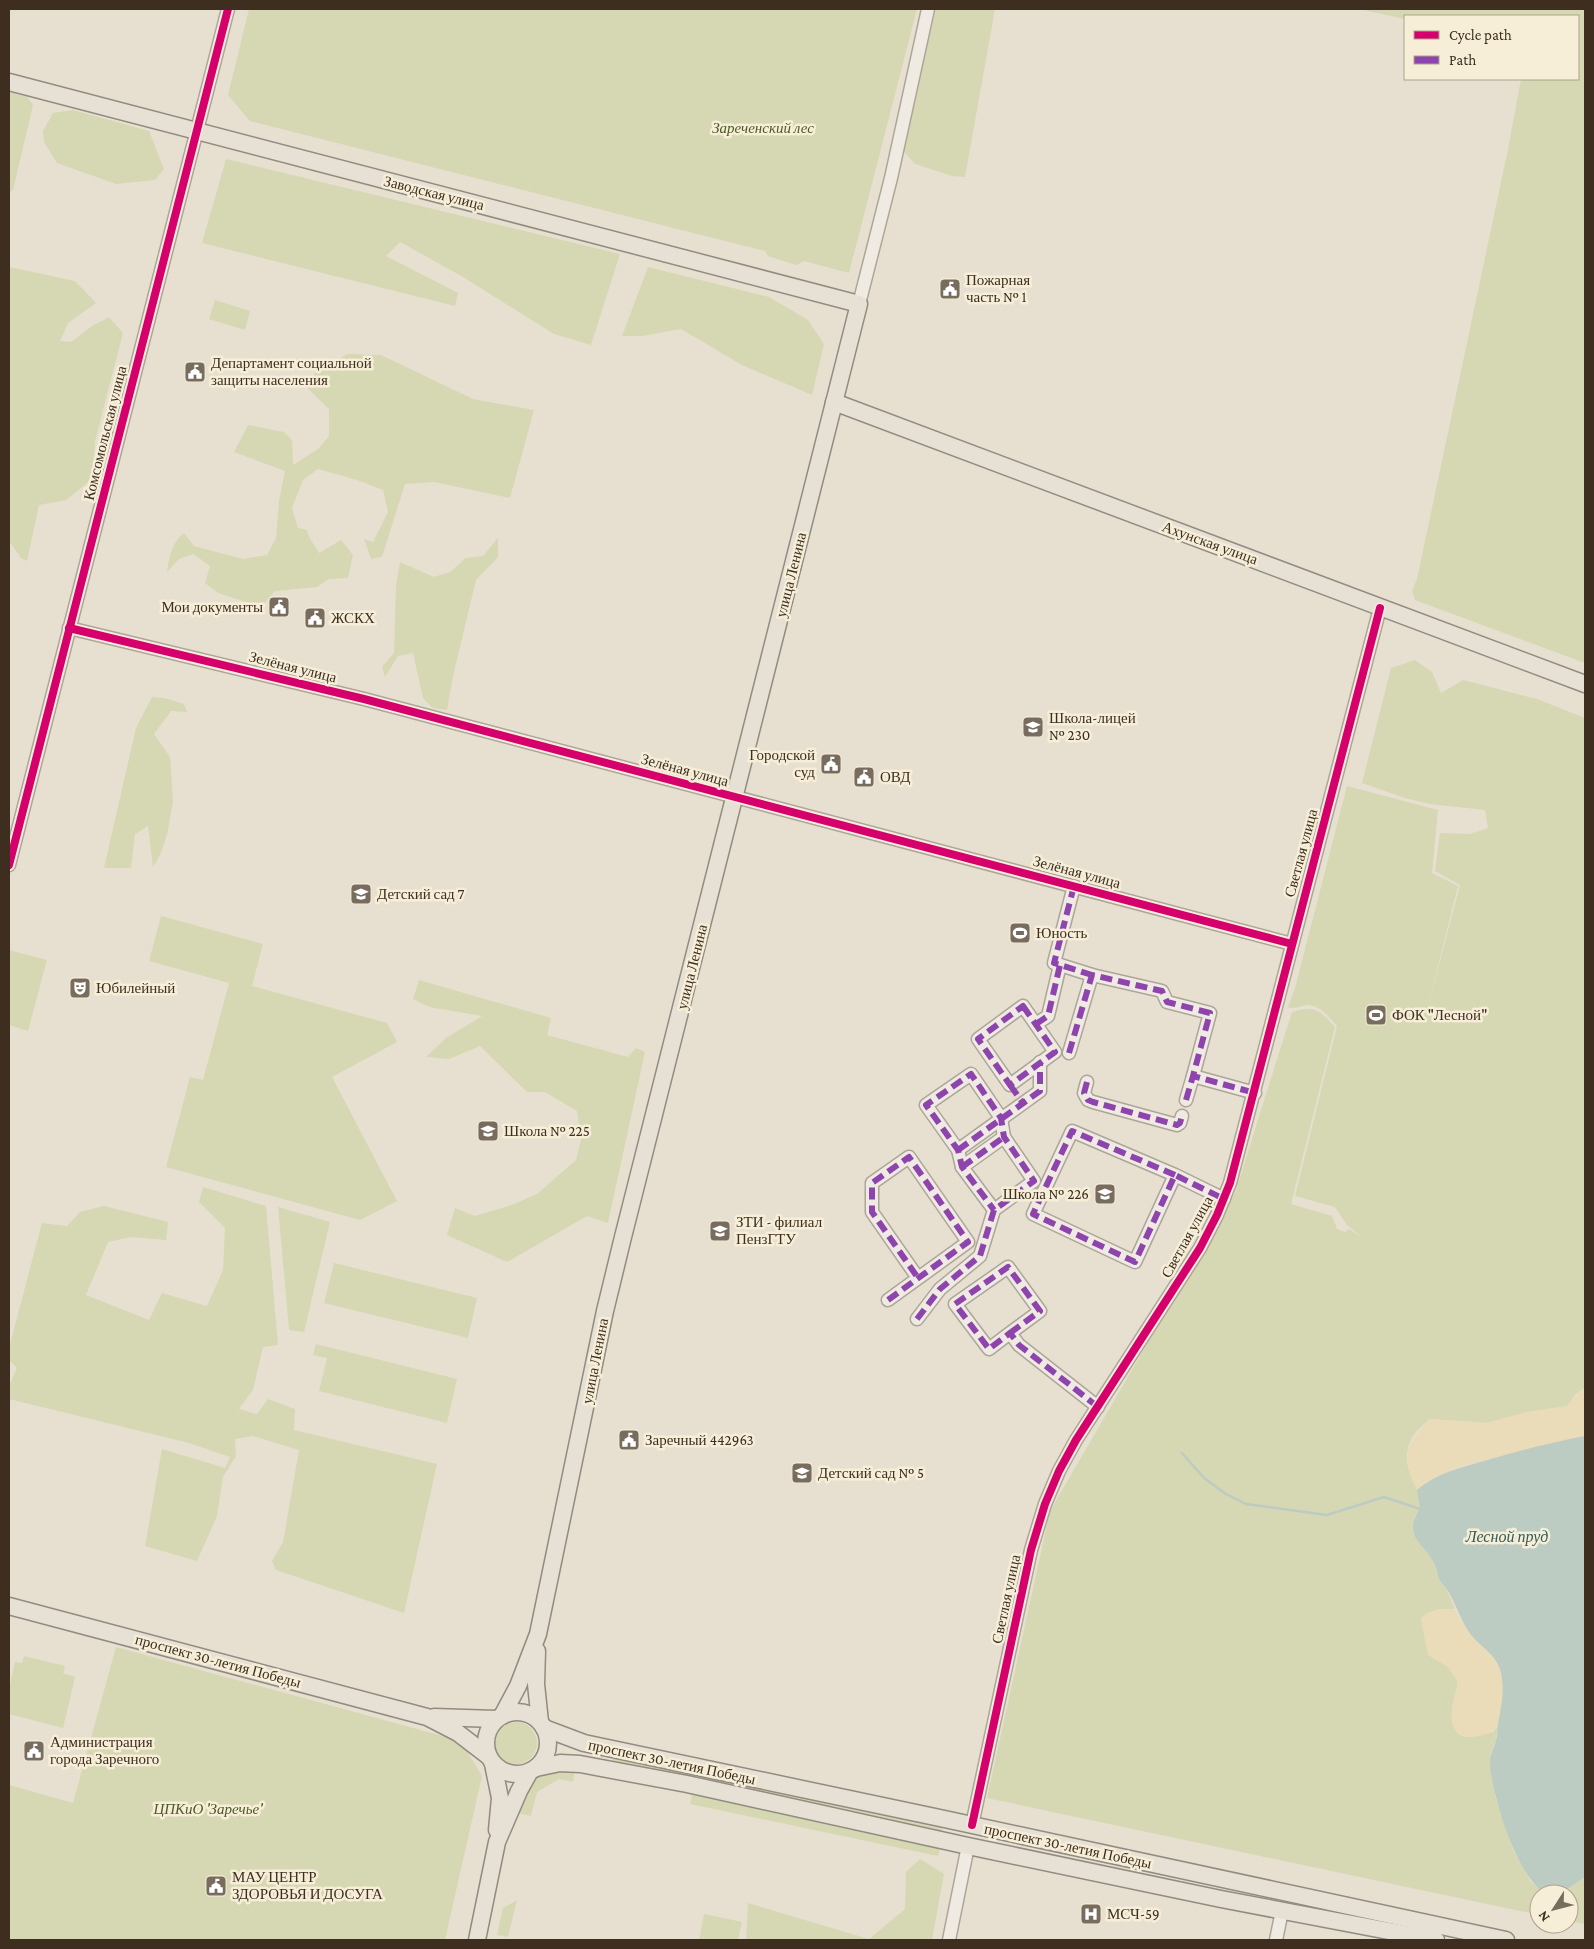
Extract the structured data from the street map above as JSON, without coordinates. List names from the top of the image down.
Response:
{
  "streets": {
    "main road": [
      "Заводская улица",
      "Ахунская улица",
      "улица Ленина",
      "Светлая улица",
      "проспект 30-летия Победы"
    ],
    "street": ["Комсомольская улица", "Зелёная улица"]
  },
  "crossings": [
    ["Заводская улица", "Комсомольская улица"],
    ["Заводская улица", "улица Ленина"],
    ["Комсомольская улица", "Зелёная улица"],
    ["Ахунская улица", "улица Ленина"],
    ["Ахунская улица", "Светлая улица"],
    ["улица Ленина", "Зелёная улица"],
    ["улица Ленина", "проспект 30-летия Победы"],
    ["Зелёная улица", "Светлая улица"],
    ["Светлая улица", "проспект 30-летия Победы"]
  ],
  "water": ["Лесной пруд"],
  "parks": ["Зареченский лес", "ЦПКиО 'Заречье'"],
  "places": {
    "public building": [
      "Пожарная часть № 1",
      "Департамент социальной защиты населения",
      "Мои документы",
      "ЖСКХ",
      "Городской суд",
      "ОВД",
      "Заречный 442963",
      "Администрация города Заречного",
      "МАУ ЦЕНТР ЗДОРОВЬЯ И ДОСУГА"
    ],
    "school or university": [
      "Школа-лицей № 230",
      "Детский сад 7",
      "Школа № 225",
      "Школа № 226",
      "ЗТИ - филиал ПензГТУ",
      "Детский сад № 5"
    ],
    "sports": ["Юность", "ФОК \"Лесной\""],
    "theatre": ["Юбилейный"],
    "hospital": ["МСЧ-59"]
  },
  "legend": ["Cycle path", "Path"],
  "north": "bottom left"
}
